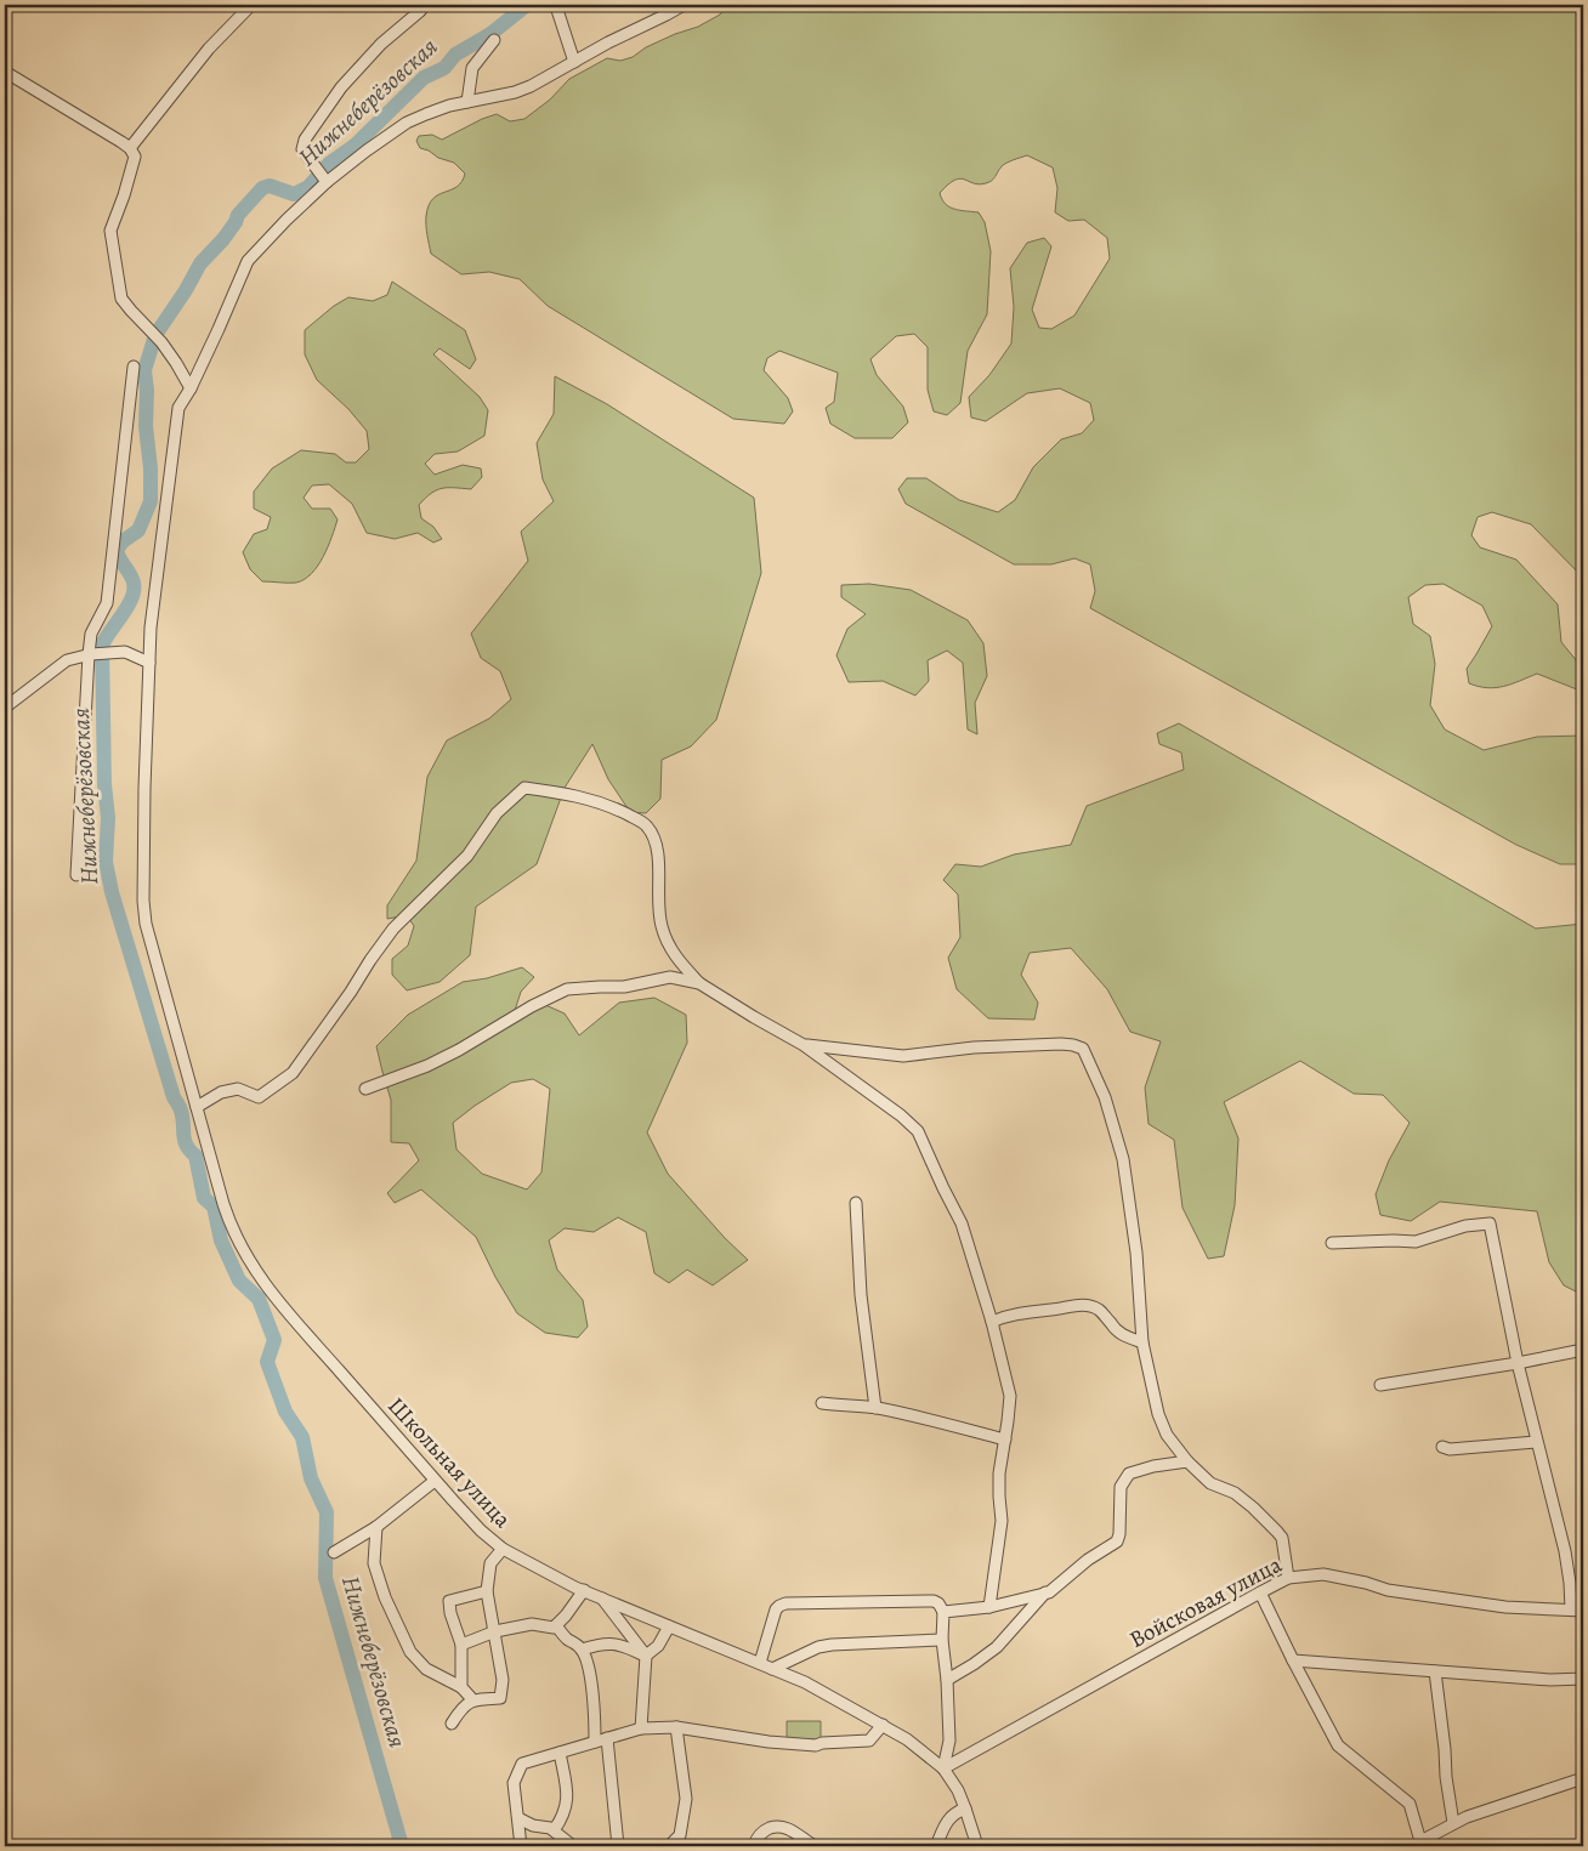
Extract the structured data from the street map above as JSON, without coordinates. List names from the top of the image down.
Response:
{
  "streets": {
    "street": ["Школьная улица", "Войсковая улица"]
  },
  "crossings": [
    ["Школьная улица", "Войсковая улица"]
  ],
  "water": ["Нижнеберёзовская"]
}
